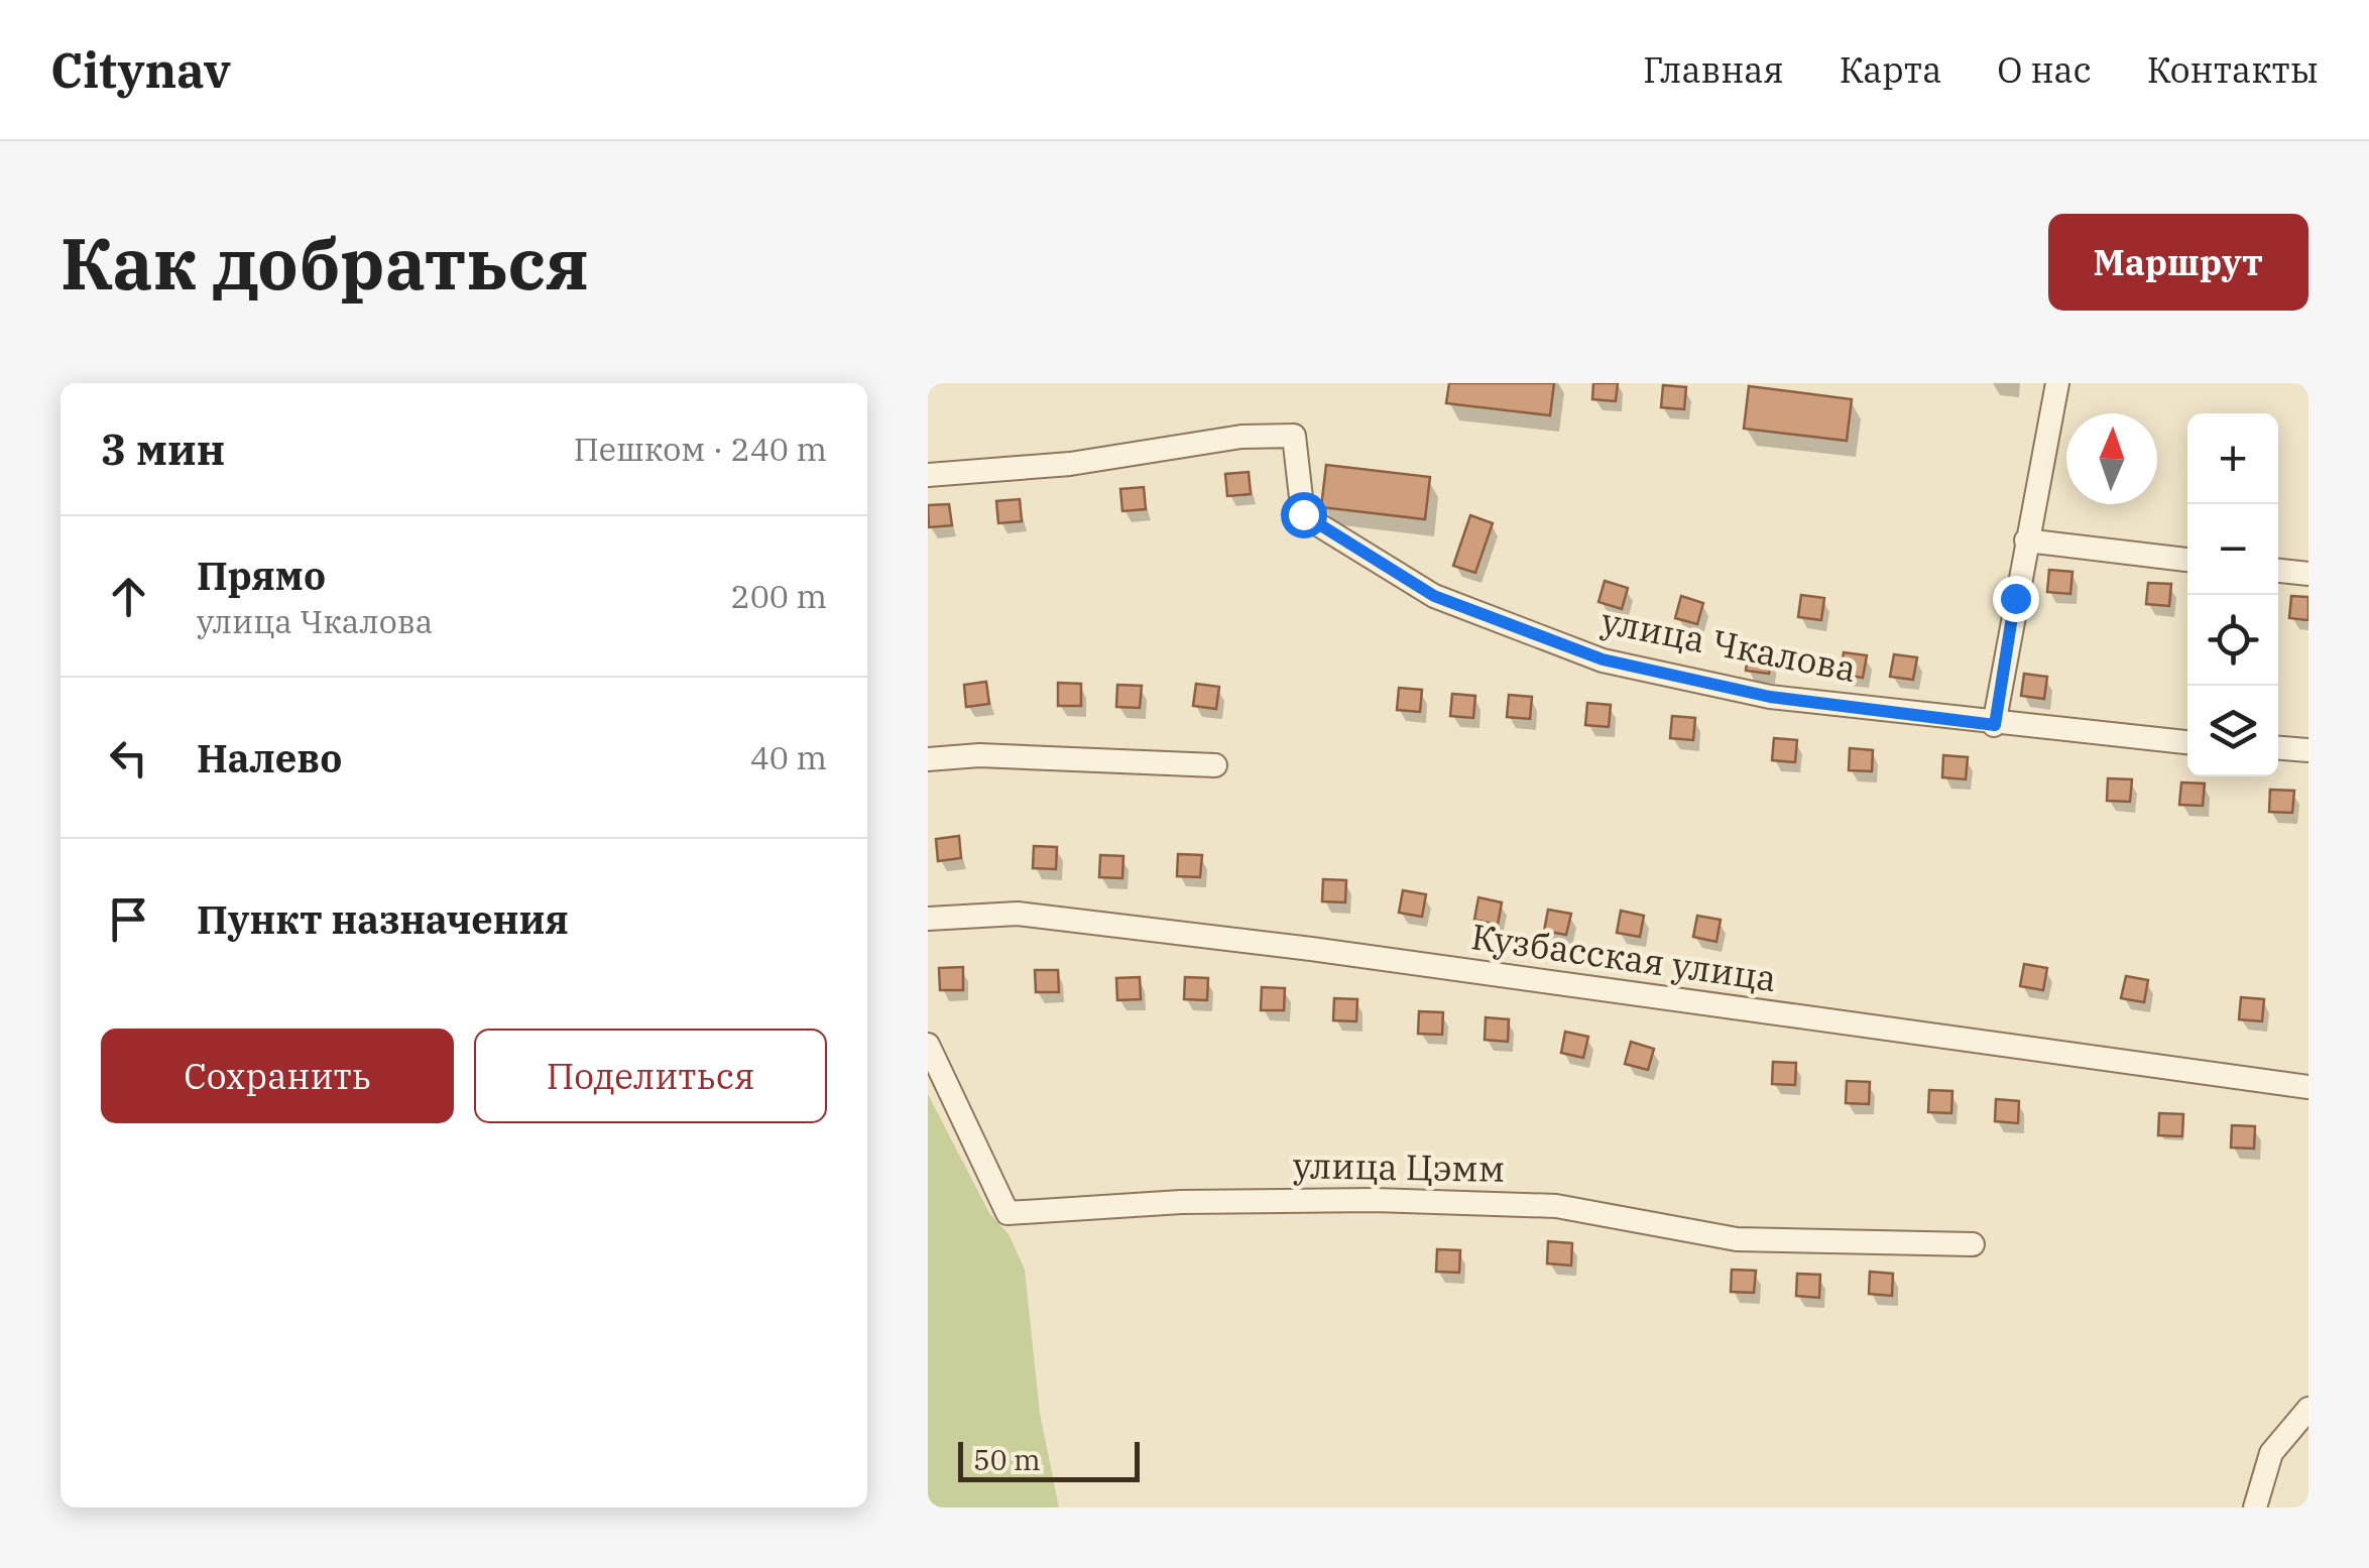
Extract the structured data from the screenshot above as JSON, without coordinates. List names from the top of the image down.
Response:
{
  "streets": {
    "street": ["улица Чкалова", "Кузбасская улица", "улица Цэмм"]
  },
  "scale_bar": "50 m",
  "north": "top",
  "page": {
    "header": "Citynav",
    "nav": [
      "Главная",
      "Карта",
      "О нас",
      "Контакты"
    ],
    "buttons": [
      "Маршрут",
      ["Сохранить", "Поделиться"]
    ],
    "title": "Как добраться",
    "heading": ["3 мин", "Пешком · 240 m"],
    "map_buttons": ["+", "−"],
    "list": [
      ["Прямо", "улица Чкалова", "200 m"],
      ["Налево", "40 m"],
      "Пункт назначения"
    ],
    "scale": "50 m"
  }
}
